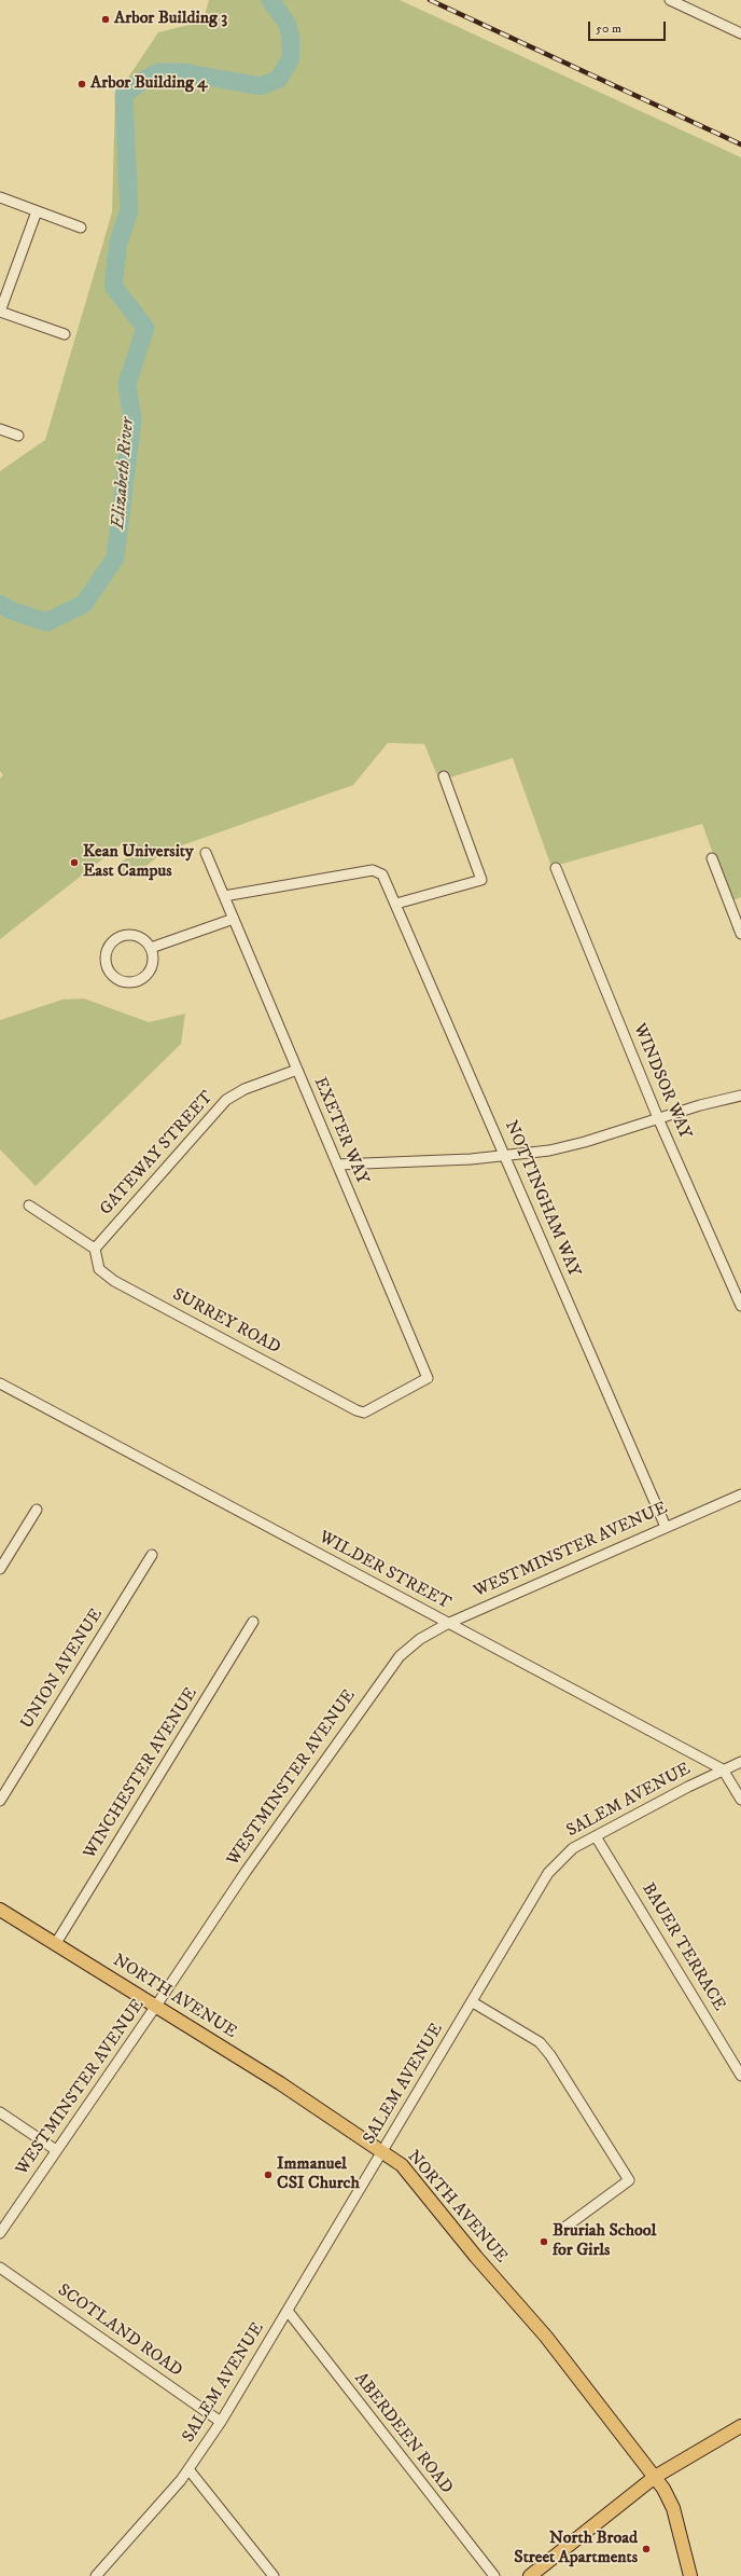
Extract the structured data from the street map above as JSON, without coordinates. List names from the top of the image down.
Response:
{
  "streets": {
    "main road": ["NORTH AVENUE"],
    "street": [
      "WINDSOR WAY",
      "EXETER WAY",
      "GATEWAY STREET",
      "NOTTINGHAM WAY",
      "SURREY ROAD",
      "WESTMINSTER AVENUE",
      "WILDER STREET",
      "UNION AVENUE",
      "WINCHESTER AVENUE",
      "SALEM AVENUE",
      "BAUER TERRACE",
      "SCOTLAND ROAD",
      "ABERDEEN ROAD"
    ]
  },
  "crossings": [
    ["EXETER WAY", "GATEWAY STREET"],
    ["EXETER WAY", "NOTTINGHAM WAY"],
    ["EXETER WAY", "SURREY ROAD"],
    ["GATEWAY STREET", "SURREY ROAD"],
    ["NOTTINGHAM WAY", "WESTMINSTER AVENUE"],
    ["WESTMINSTER AVENUE", "WILDER STREET"],
    ["WESTMINSTER AVENUE", "NORTH AVENUE"],
    ["WILDER STREET", "SALEM AVENUE"],
    ["WINCHESTER AVENUE", "NORTH AVENUE"],
    ["SALEM AVENUE", "BAUER TERRACE"],
    ["SALEM AVENUE", "NORTH AVENUE"],
    ["SALEM AVENUE", "SCOTLAND ROAD"],
    ["SALEM AVENUE", "ABERDEEN ROAD"]
  ],
  "water": ["Elizabeth River"],
  "places": [
    "Arbor Building 3",
    "Arbor Building 4",
    "Kean University East Campus",
    "Immanuel CSI Church",
    "Bruriah School for Girls",
    "North Broad Street Apartments"
  ],
  "scale_bar": "50 m"
}
